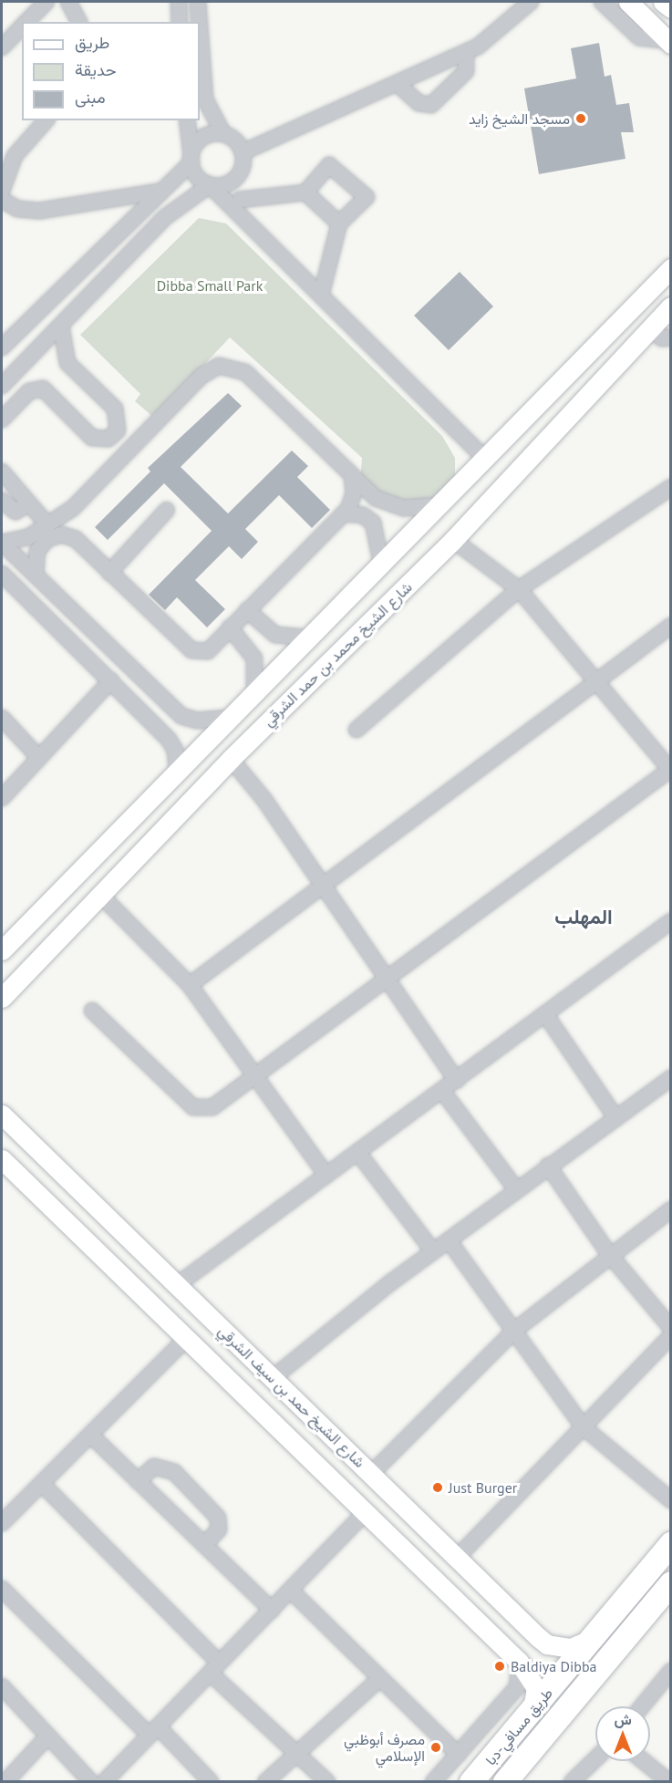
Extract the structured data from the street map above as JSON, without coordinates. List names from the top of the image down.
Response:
{
  "streets": {
    "highway": ["طريق مسافي-دبا"],
    "main road": ["شارع الشيخ محمد بن حمد الشرقي", "شارع الشيخ حمد بن سيف الشرقي"]
  },
  "crossings": [
    ["شارع الشيخ حمد بن سيف الشرقي", "طريق مسافي-دبا"]
  ],
  "districts": ["المهلب"],
  "parks": ["Dibba Small Park"],
  "places": [
    "مسجد الشيخ زايد",
    "Just Burger",
    "Baldiya Dibba",
    "مصرف أبوظبي الإسلامي"
  ],
  "legend": ["طريق", "حديقة", "مبنى"],
  "north": "top"
}
